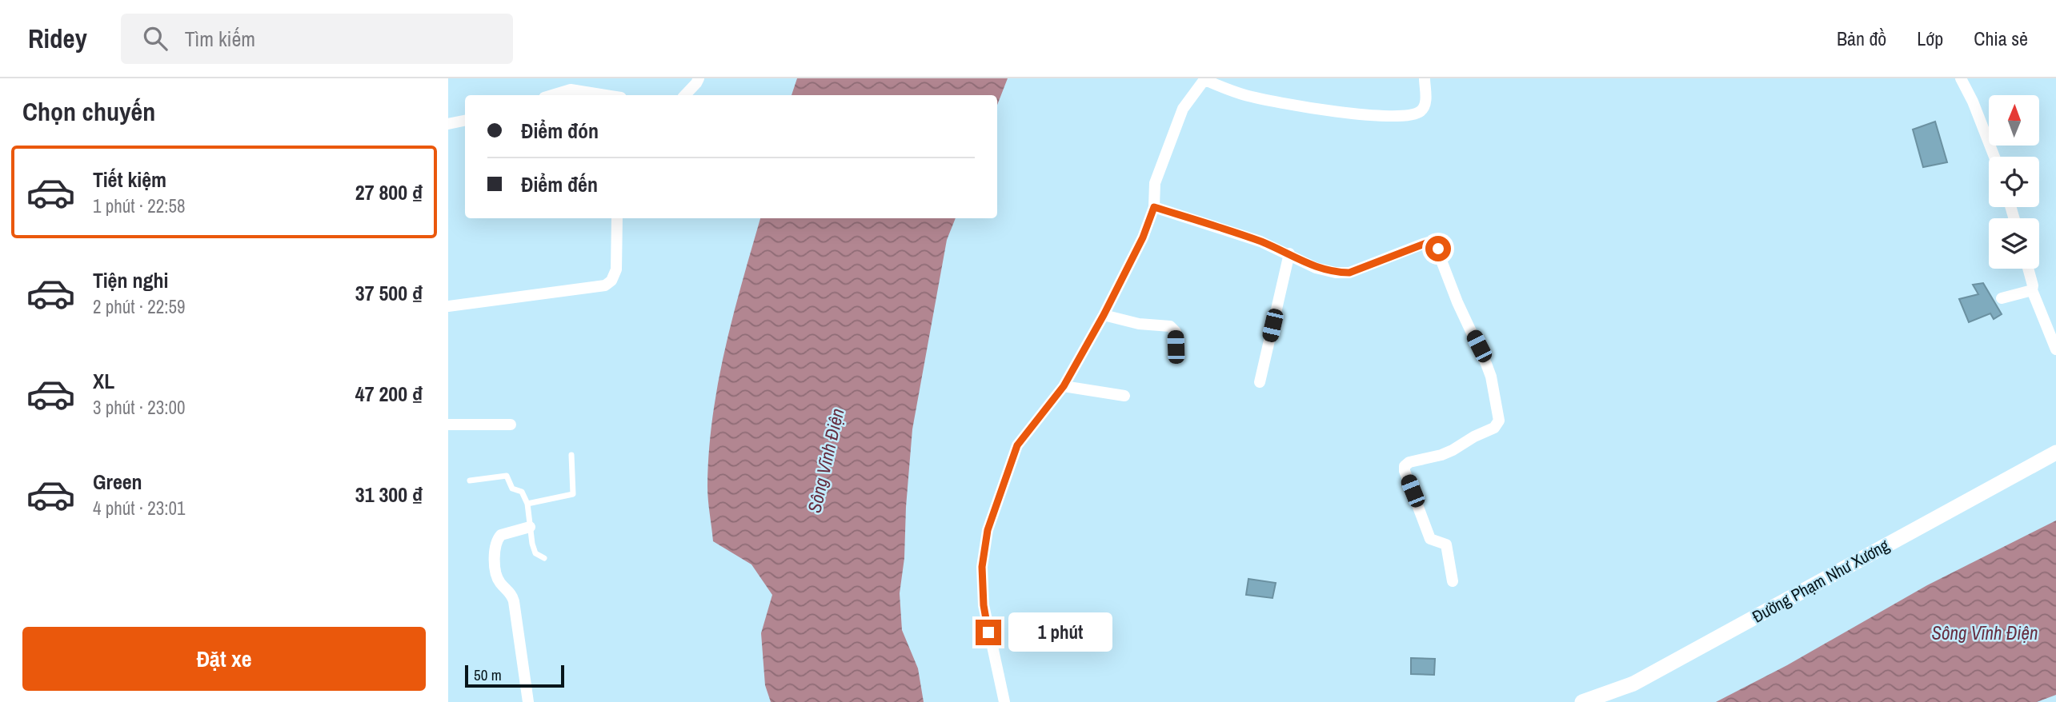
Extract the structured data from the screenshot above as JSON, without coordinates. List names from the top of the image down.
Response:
{
  "streets": {
    "main road": ["Đường Phạm Như Xương"]
  },
  "water": ["Sông Vĩnh Điện"],
  "scale_bar": "50 m",
  "north": "top",
  "page": {
    "header": "Ridey",
    "search": "Tìm kiếm",
    "nav": ["Bản đồ", "Lớp", "Chia sẻ"],
    "heading": "Chọn chuyến",
    "banner": ["Điểm đón", "Điểm đến"],
    "list": [
      {
        "name": "Tiết kiệm",
        "note": "1 phút · 22:58",
        "value": "27 800 ₫"
      },
      {
        "name": "Tiện nghi",
        "note": "2 phút · 22:59",
        "value": "37 500 ₫"
      },
      {
        "name": "XL",
        "note": "3 phút · 23:00",
        "value": "47 200 ₫"
      },
      {
        "name": "Green",
        "note": "4 phút · 23:01",
        "value": "31 300 ₫"
      }
    ],
    "bubble": "1 phút",
    "buttons": "Đặt xe",
    "scale": "50 m"
  }
}
